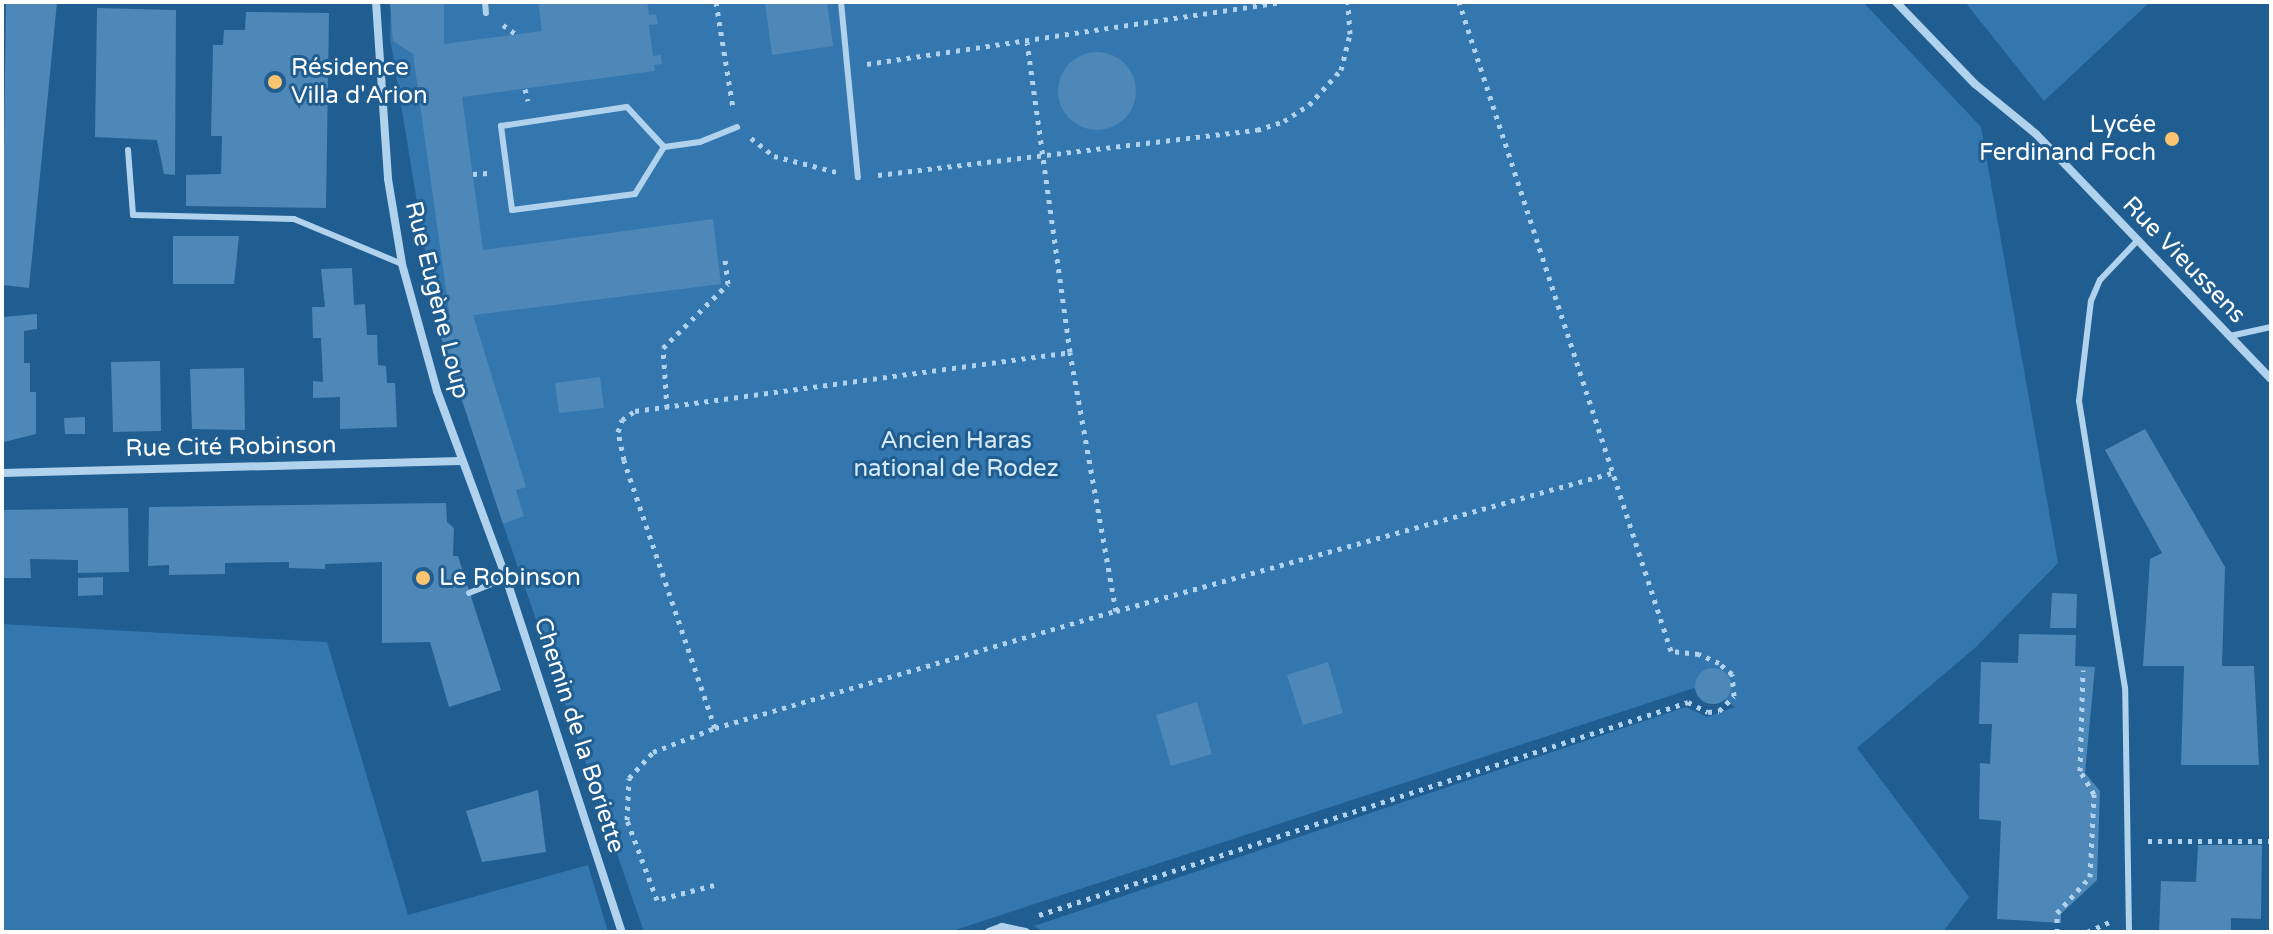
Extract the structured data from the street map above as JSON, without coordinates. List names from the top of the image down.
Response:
{
  "streets": {
    "street": [
      "Rue Vieussens",
      "Rue Eugène Loup",
      "Rue Cité Robinson",
      "Chemin de la Boriette"
    ]
  },
  "crossings": [
    ["Rue Eugène Loup", "Rue Cité Robinson"],
    ["Rue Eugène Loup", "Chemin de la Boriette"],
    ["Rue Cité Robinson", "Chemin de la Boriette"]
  ],
  "parks": ["Ancien Haras national de Rodez"],
  "places": ["Résidence Villa d'Arion", "Lycée Ferdinand Foch", "Le Robinson"]
}
